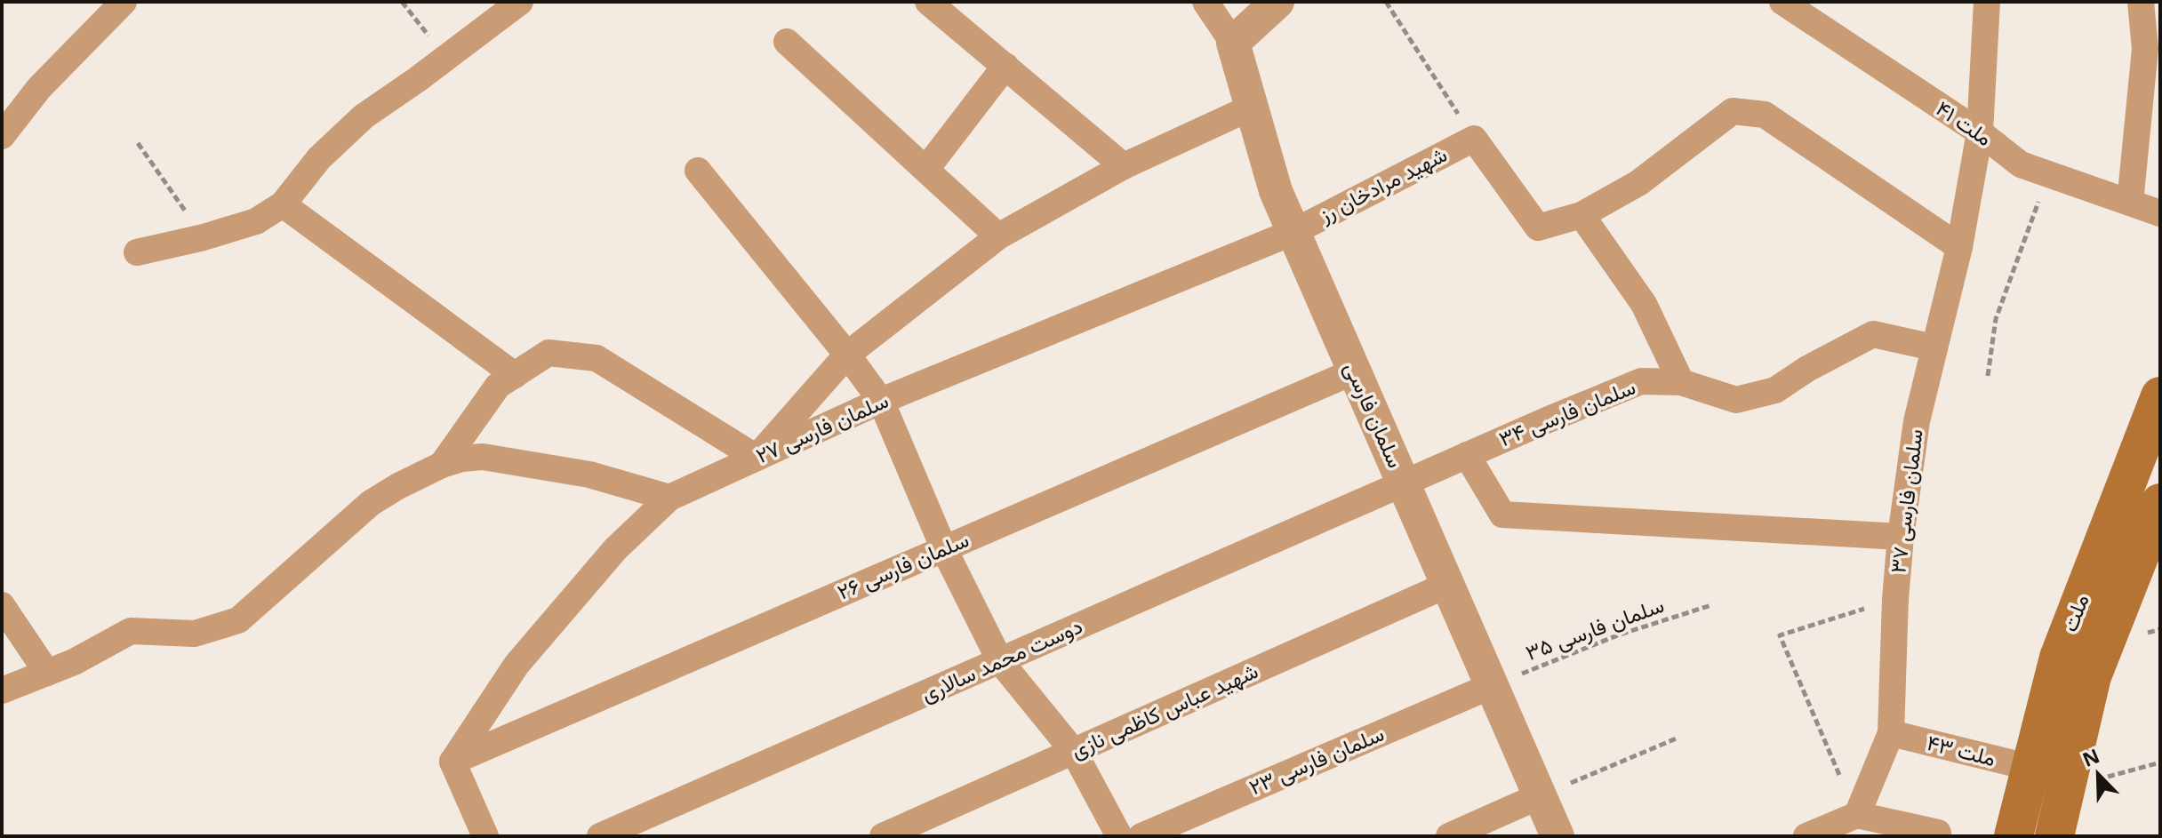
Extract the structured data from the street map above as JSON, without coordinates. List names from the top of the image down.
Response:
{
  "streets": {
    "main road": ["ملت"],
    "street": [
      "ملت ۴۱",
      "شهید مرادخان رز",
      "سلمان فارسی ۳۴",
      "سلمان فارسی",
      "سلمان فارسی ۲۷",
      "سلمان فارسی ۳۷",
      "سلمان فارسی ۲۶",
      "دوست محمد سالاری",
      "شهید عباس کاظمی نازی",
      "ملت ۴۳",
      "سلمان فارسی ۲۳"
    ],
    "path": ["سلمان فارسی ۳۵"]
  },
  "crossings": [
    ["ملت ۴۱", "سلمان فارسی ۳۷"],
    ["شهید مرادخان رز", "سلمان فارسی"],
    ["شهید مرادخان رز", "سلمان فارسی ۲۷"],
    ["سلمان فارسی ۳۴", "سلمان فارسی"],
    ["سلمان فارسی ۳۴", "سلمان فارسی ۳۷"],
    ["سلمان فارسی ۳۴", "دوست محمد سالاری"],
    ["سلمان فارسی", "سلمان فارسی ۲۷"],
    ["سلمان فارسی", "سلمان فارسی ۲۶"],
    ["سلمان فارسی", "سلمان فارسی ۳۵"],
    ["سلمان فارسی", "دوست محمد سالاری"],
    ["سلمان فارسی", "شهید عباس کاظمی نازی"],
    ["سلمان فارسی", "سلمان فارسی ۲۳"],
    ["سلمان فارسی ۲۷", "سلمان فارسی ۲۶"],
    ["سلمان فارسی ۳۷", "ملت ۴۳"],
    ["ملت", "ملت ۴۳"],
    ["سلمان فارسی ۳۵", "سلمان فارسی ۲۳"]
  ],
  "north": "top left"
}
